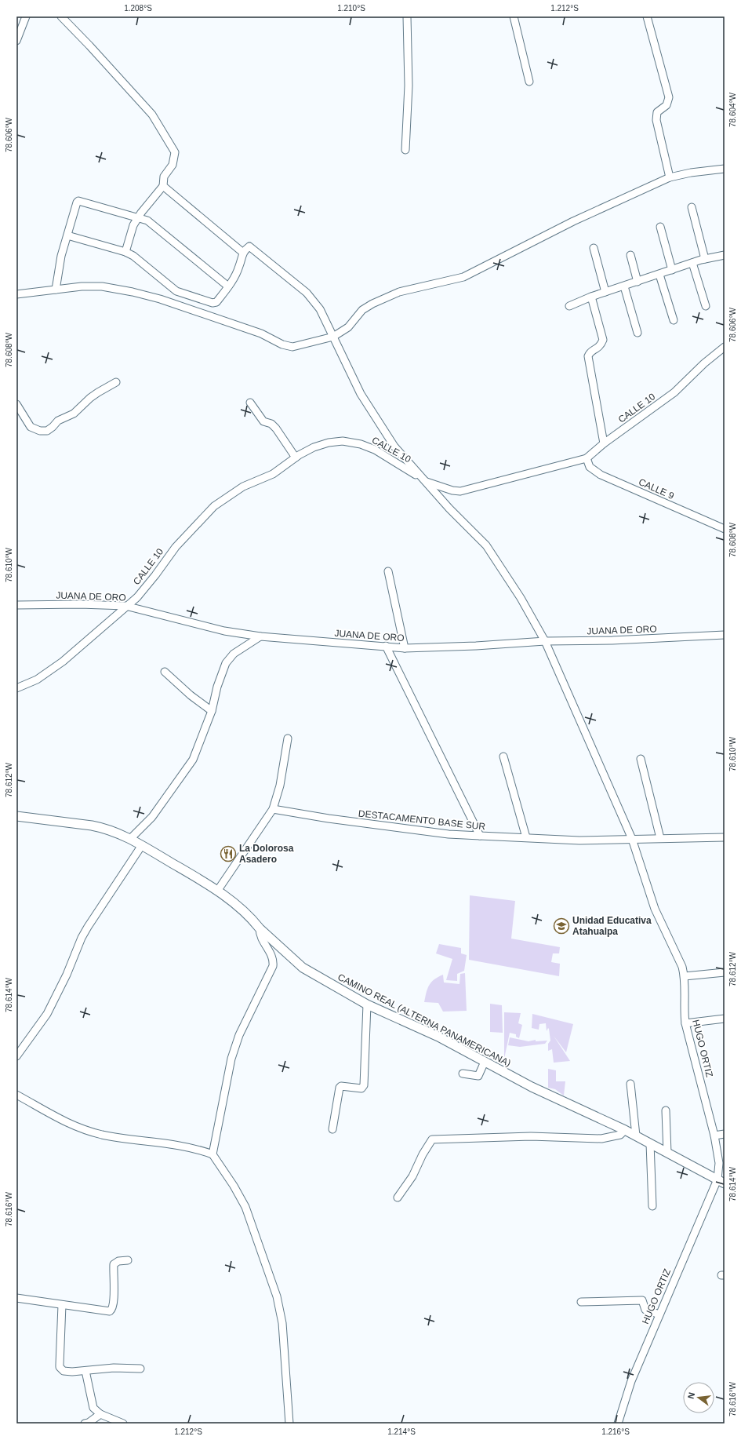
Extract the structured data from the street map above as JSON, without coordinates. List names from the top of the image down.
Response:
{
  "streets": {
    "street": [
      "CALLE 10",
      "CALLE 9",
      "JUANA DE ORO",
      "DESTACAMENTO BASE SUR",
      "CAMINO REAL (ALTERNA PANAMERICANA)",
      "HUGO ORTIZ"
    ]
  },
  "crossings": [
    ["CALLE 10", "CALLE 9"],
    ["CALLE 10", "JUANA DE ORO"],
    ["CALLE 10", "HUGO ORTIZ"],
    ["JUANA DE ORO", "HUGO ORTIZ"],
    ["DESTACAMENTO BASE SUR", "HUGO ORTIZ"],
    ["CAMINO REAL (ALTERNA PANAMERICANA)", "HUGO ORTIZ"]
  ],
  "places": {
    "restaurant": ["La Dolorosa Asadero"],
    "school or university": ["Unidad Educativa Atahualpa"]
  },
  "north": "left",
  "coordinates": [
    "1.208°S",
    "1.210°S",
    "1.212°S",
    "78.604°W",
    "78.606°W",
    "78.608°W",
    "78.610°W",
    "78.612°W",
    "78.614°W",
    "78.616°W",
    "1.214°S",
    "1.216°S"
  ]
}
